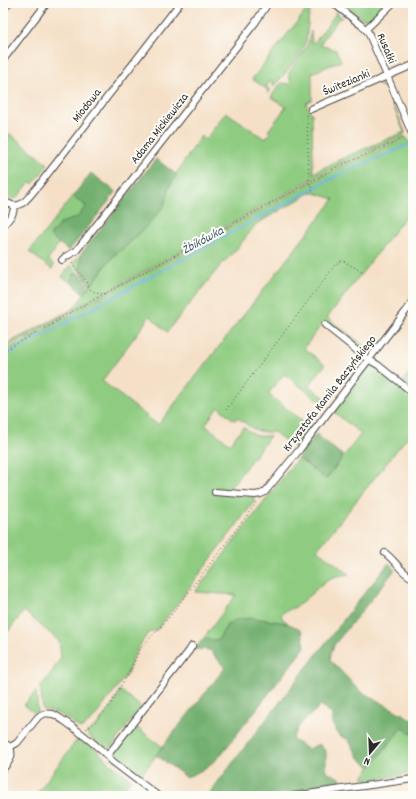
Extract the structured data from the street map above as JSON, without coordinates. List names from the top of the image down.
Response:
{
  "streets": {
    "street": [
      "Rusałki",
      "Świtezianki",
      "Miodowa",
      "Adama Mickiewicza",
      "Krzysztofa Kamila Baczyńskiego"
    ]
  },
  "crossings": [
    ["Rusałki", "Świtezianki"]
  ],
  "water": ["Żbikówka"],
  "north": "bottom"
}
